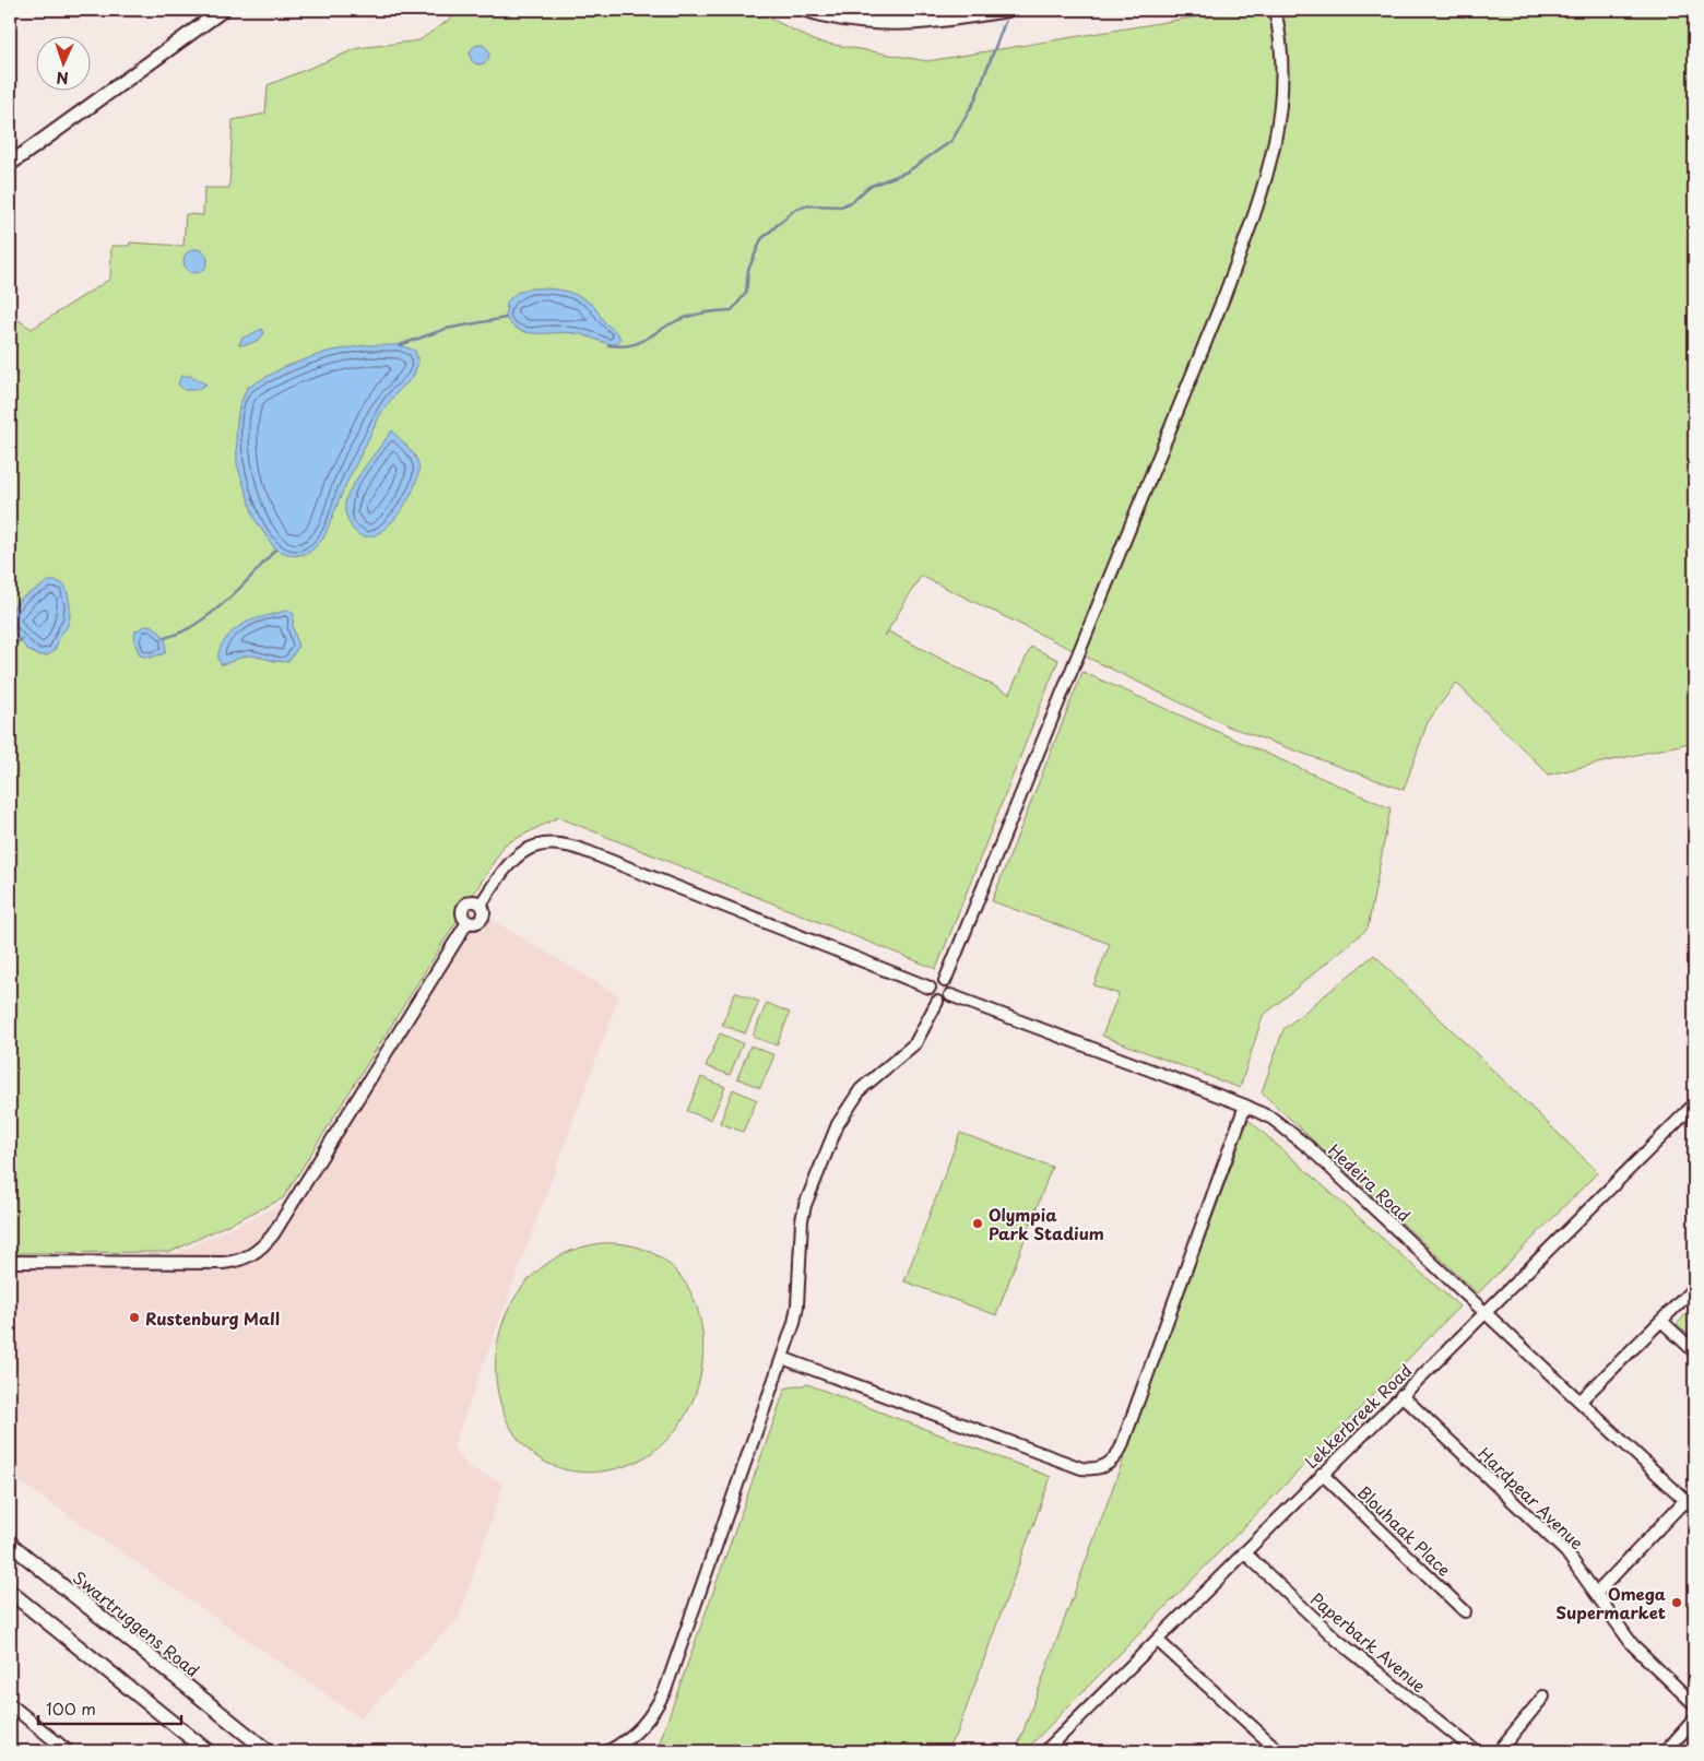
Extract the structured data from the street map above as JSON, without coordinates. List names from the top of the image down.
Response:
{
  "streets": {
    "main road": ["Swartruggens Road"],
    "street": [
      "Hedeira Road",
      "Lekkerbreek Road",
      "Hardpear Avenue",
      "Blouhaak Place",
      "Paperbark Avenue"
    ]
  },
  "crossings": [
    ["Hedeira Road", "Lekkerbreek Road"],
    ["Lekkerbreek Road", "Hardpear Avenue"],
    ["Lekkerbreek Road", "Blouhaak Place"],
    ["Lekkerbreek Road", "Paperbark Avenue"]
  ],
  "places": ["Olympia Park Stadium", "Rustenburg Mall", "Omega Supermarket"],
  "scale_bar": "100 m",
  "north": "bottom"
}
